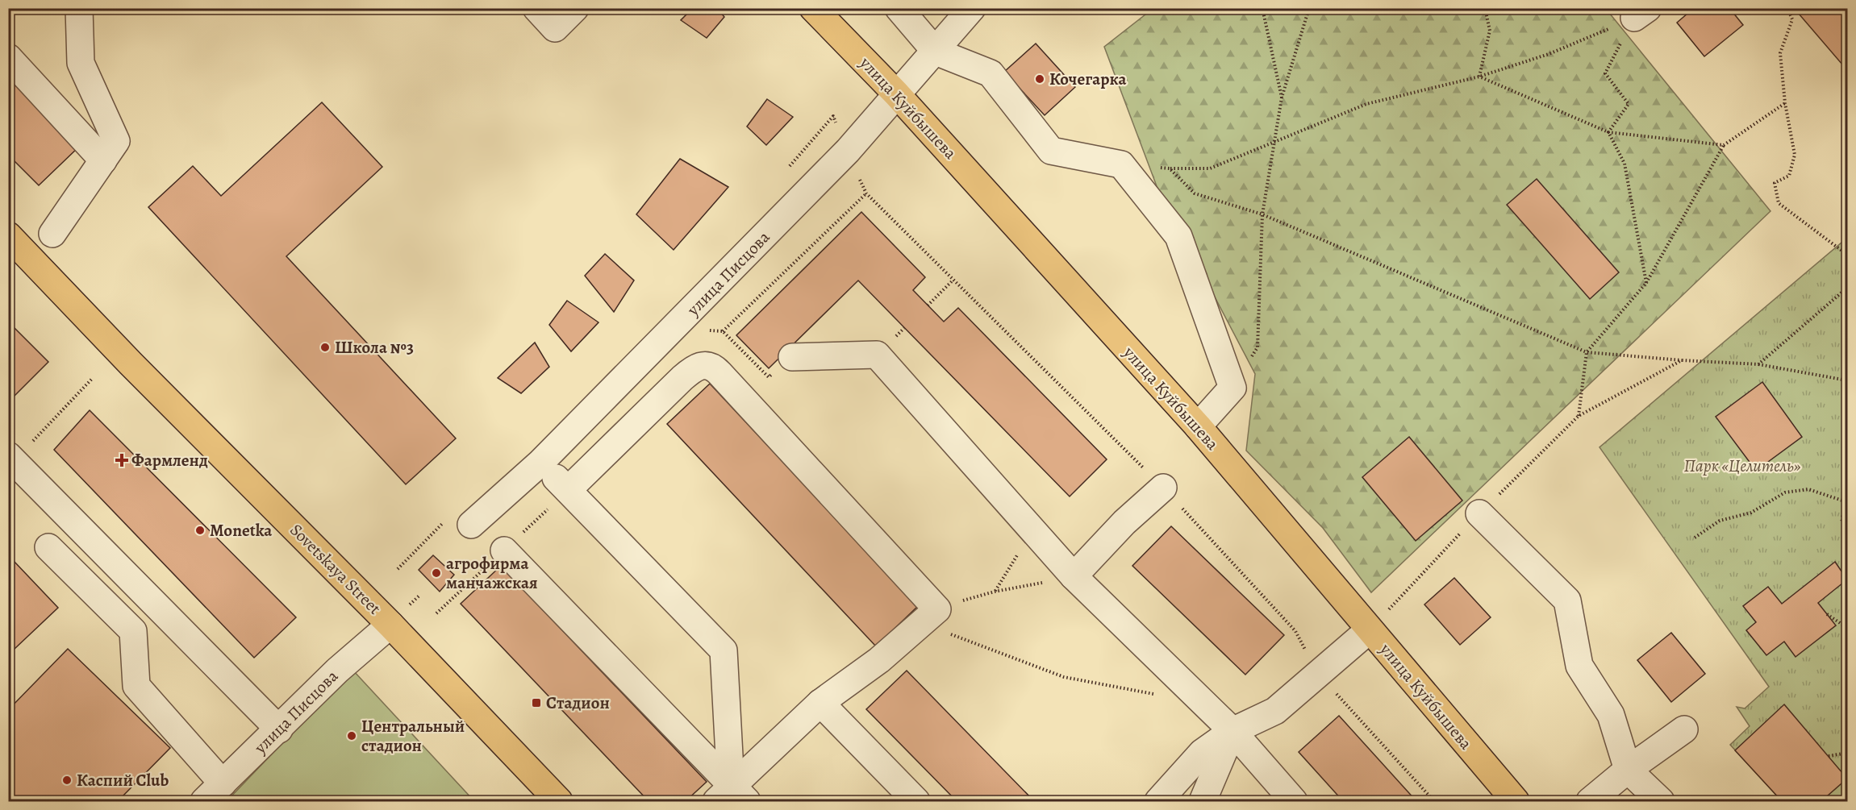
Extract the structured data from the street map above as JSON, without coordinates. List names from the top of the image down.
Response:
{
  "streets": {
    "main road": ["улица Куйбышева", "Sovetskaya Street"],
    "street": ["улица Писцова"]
  },
  "crossings": [
    ["улица Куйбышева", "улица Писцова"],
    ["улица Писцова", "Sovetskaya Street"]
  ],
  "parks": ["Парк «Целитель»"],
  "places": {
    "other": [
      "Кочегарка",
      "Школа №3",
      "Monetka",
      "агрофирма манчажская",
      "Центральный стадион",
      "Каспий Club"
    ],
    "health": ["Фармленд"],
    "transit": ["Стадион"]
  }
}
